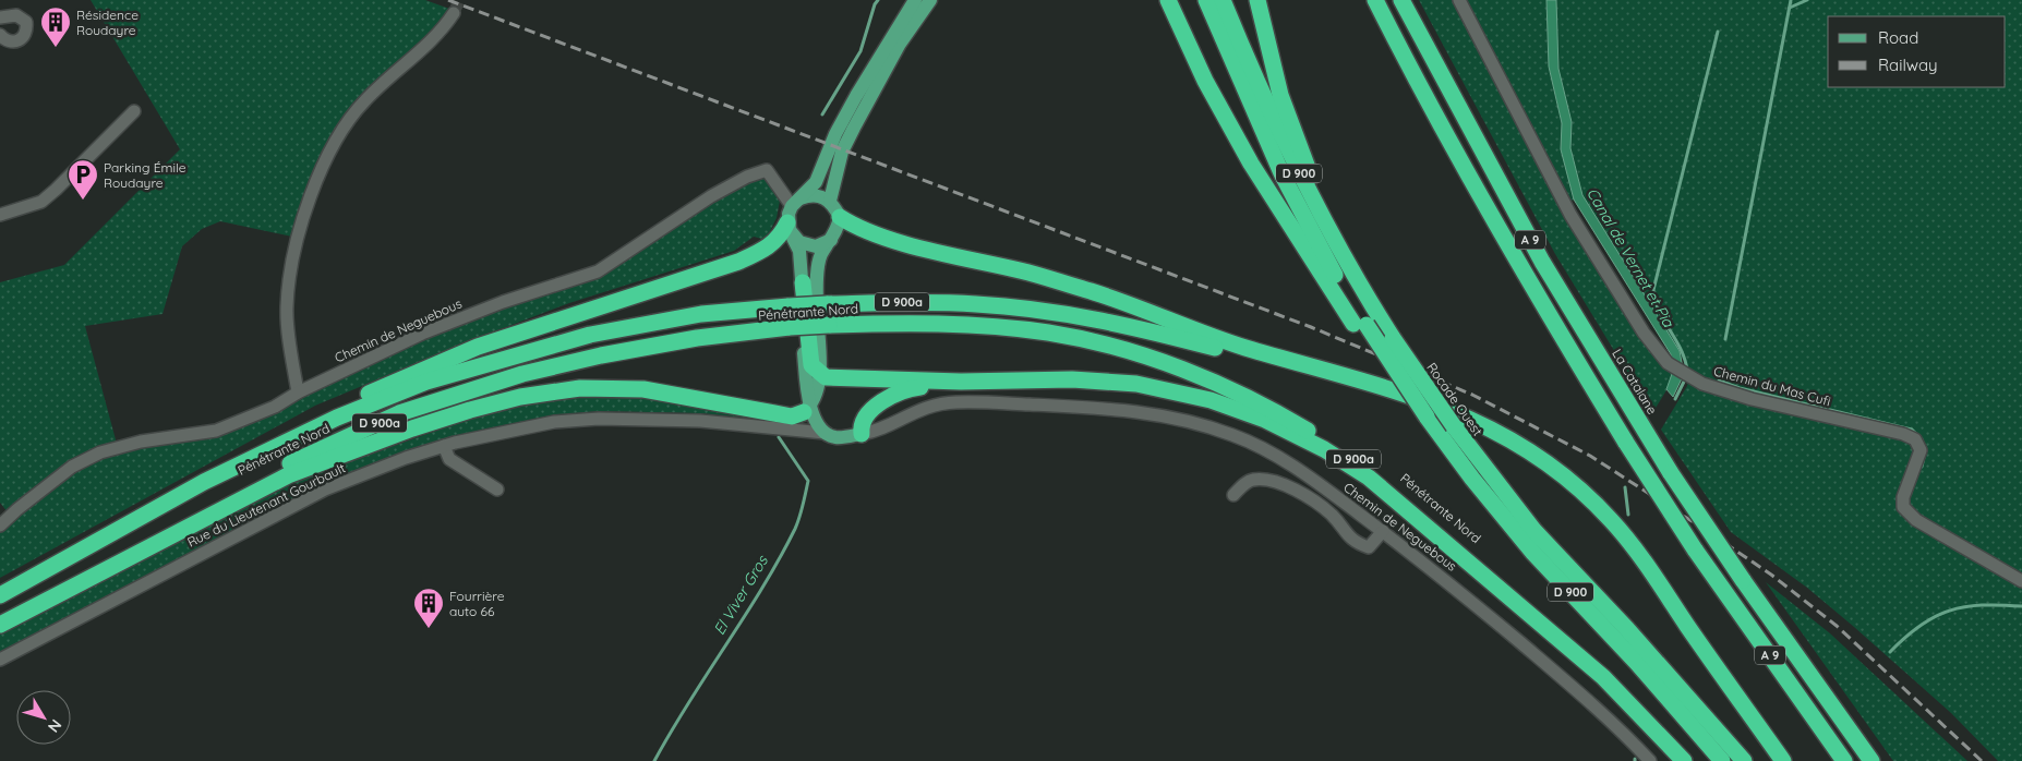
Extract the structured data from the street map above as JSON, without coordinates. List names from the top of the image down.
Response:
{
  "streets": {
    "highway": [
      "D 900",
      "A 9",
      "D 900a",
      "Pénétrante Nord",
      "La Catalane",
      "Rocade Ouest"
    ],
    "street": ["Chemin de Neguebous", "Chemin du Mas Cufi", "Rue du Lieutenant Gourbault"]
  },
  "crossings": [
    ["D 900", "D 900a"],
    ["D 900", "Pénétrante Nord"],
    ["D 900", "Rocade Ouest"],
    ["D 900a", "Pénétrante Nord"]
  ],
  "water": ["Canal de Vernet et Pia", "El Viver Gros"],
  "places": {
    "building": ["Résidence Roudayre", "Fourrière auto 66"],
    "parking": ["Parking Émile Roudayre"]
  },
  "legend": ["Road", "Railway"],
  "north": "bottom right"
}
